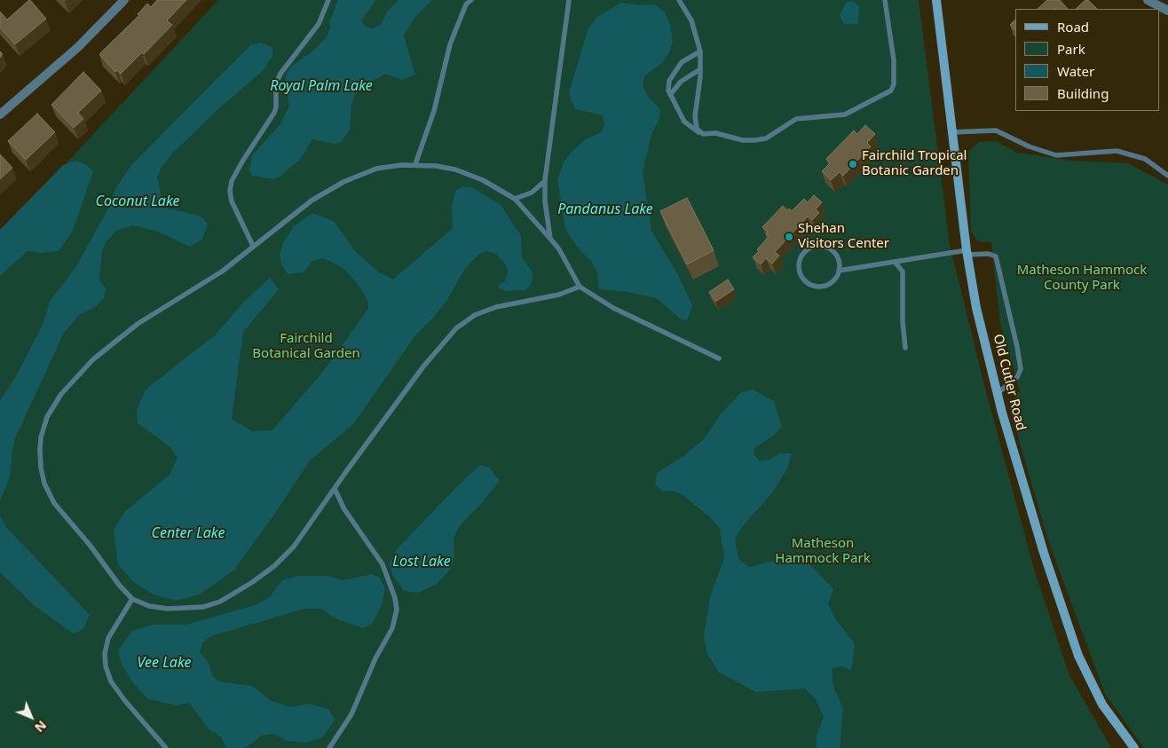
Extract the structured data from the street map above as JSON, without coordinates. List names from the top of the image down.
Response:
{
  "streets": {
    "main road": ["Old Cutler Road"]
  },
  "water": [
    "Royal Palm Lake",
    "Coconut Lake",
    "Pandanus Lake",
    "Center Lake",
    "Lost Lake",
    "Vee Lake"
  ],
  "parks": ["Matheson Hammock County Park", "Fairchild Botanical Garden", "Matheson Hammock Park"],
  "places": ["Fairchild Tropical Botanic Garden", "Shehan Visitors Center"],
  "legend": [
    "Road",
    "Park",
    "Water",
    "Building"
  ],
  "north": "bottom right"
}
